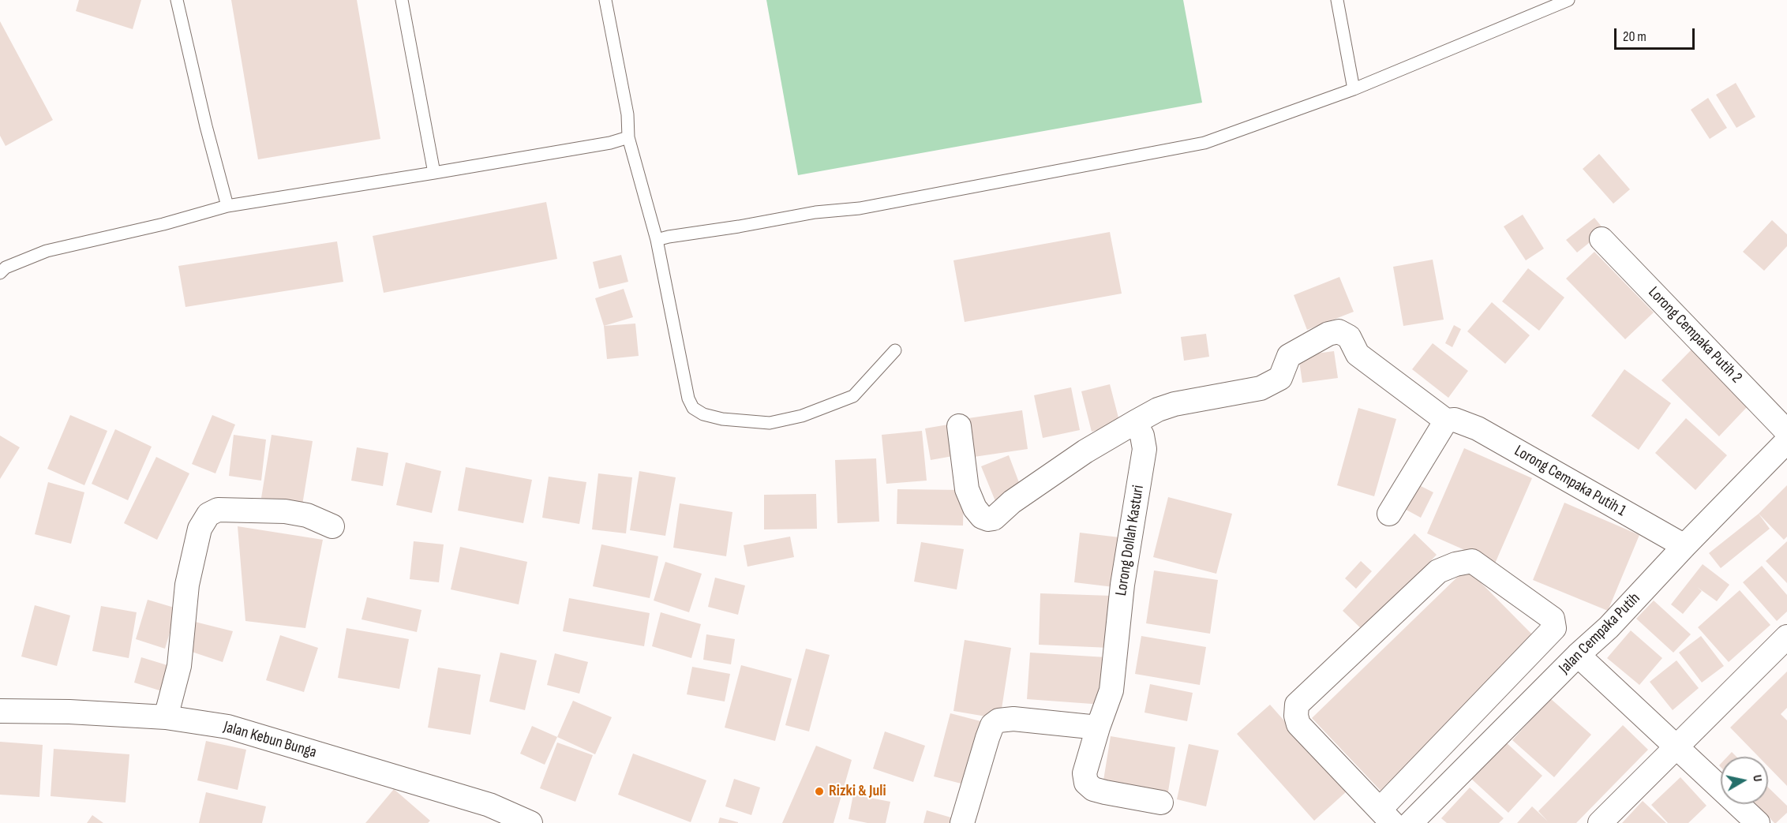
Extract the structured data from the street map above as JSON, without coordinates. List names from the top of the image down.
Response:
{
  "streets": {
    "street": [
      "Lorong Cempaka Putih 2",
      "Lorong Cempaka Putih 1",
      "Lorong Dollah Kasturi",
      "Jalan Cempaka Putih",
      "Jalan Kebun Bunga"
    ]
  },
  "crossings": [
    ["Lorong Cempaka Putih 1", "Lorong Dollah Kasturi"],
    ["Lorong Cempaka Putih 1", "Jalan Cempaka Putih"]
  ],
  "places": ["Rizki & Juli"],
  "scale_bar": "20 m",
  "north": "right"
}
